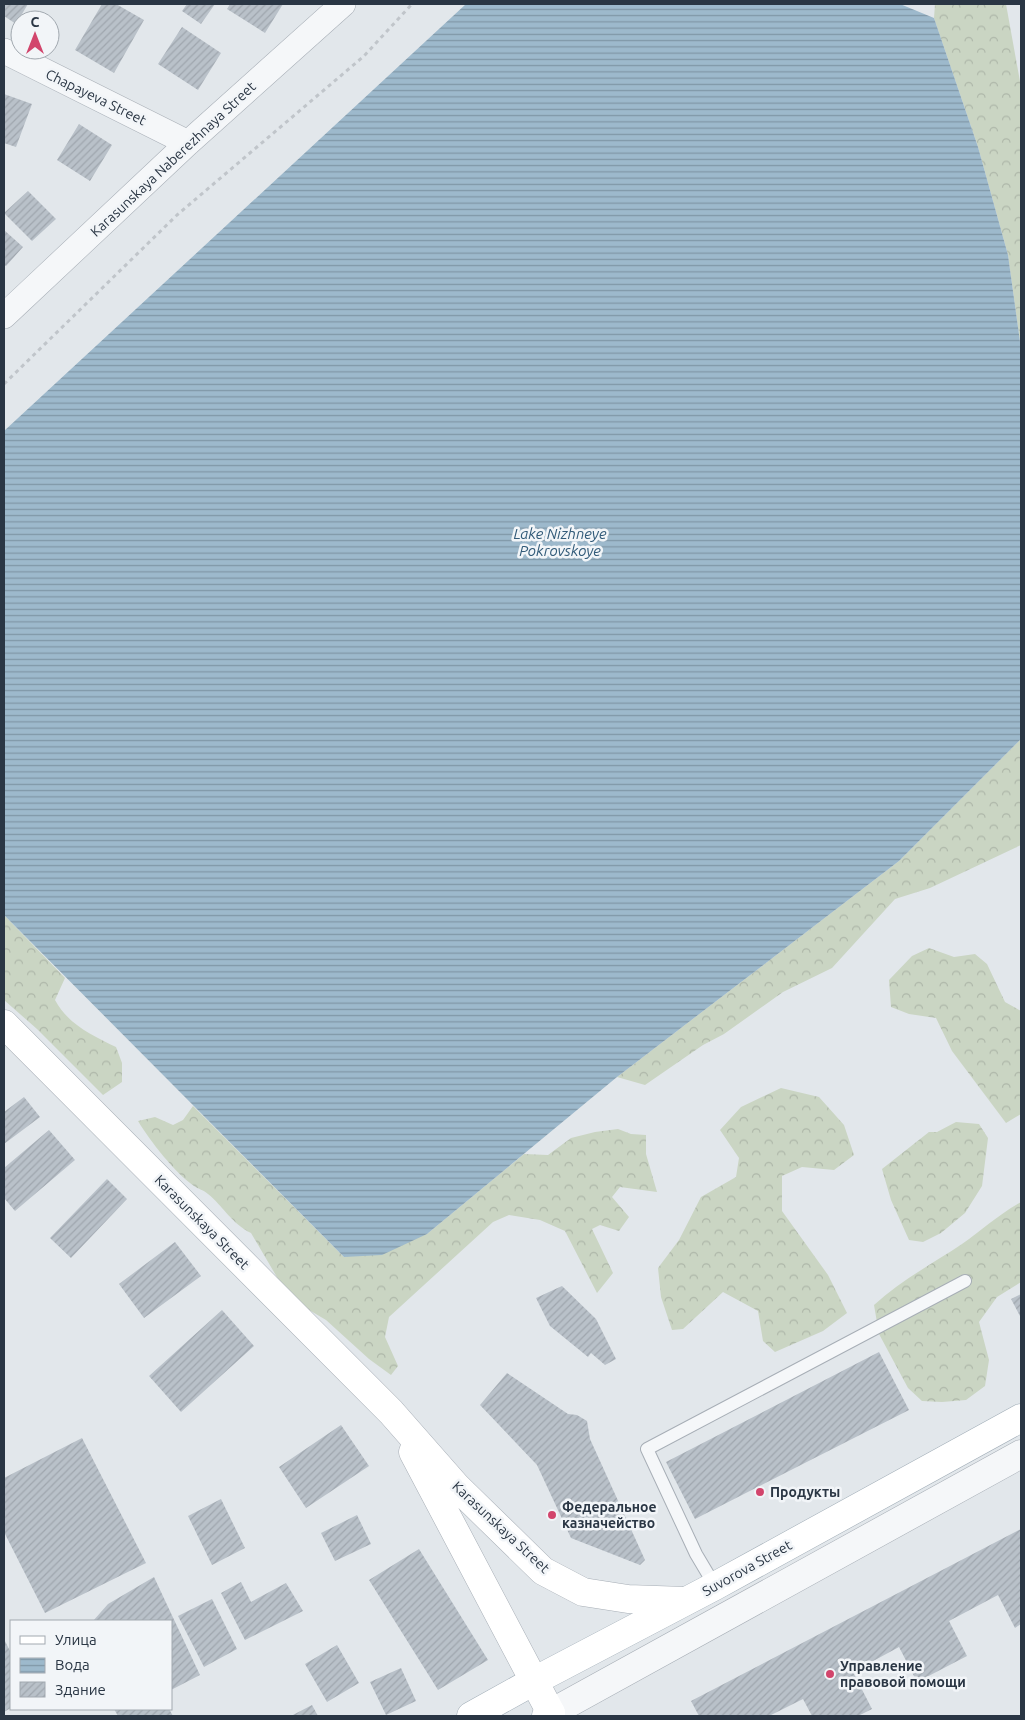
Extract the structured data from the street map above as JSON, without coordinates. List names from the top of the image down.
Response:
{
  "streets": {
    "main road": ["Karasunskaya Street", "Suvorova Street"],
    "street": ["Chapayeva Street", "Karasunskaya Naberezhnaya Street"]
  },
  "crossings": [
    ["Chapayeva Street", "Karasunskaya Naberezhnaya Street"],
    ["Karasunskaya Street", "Suvorova Street"]
  ],
  "water": ["Lake Nizhneye Pokrovskoye"],
  "places": ["Продукты", "Федеральное казначейство", "Управление правовой помощи"],
  "legend": ["Улица", "Вода", "Здание"],
  "north": "top"
}
